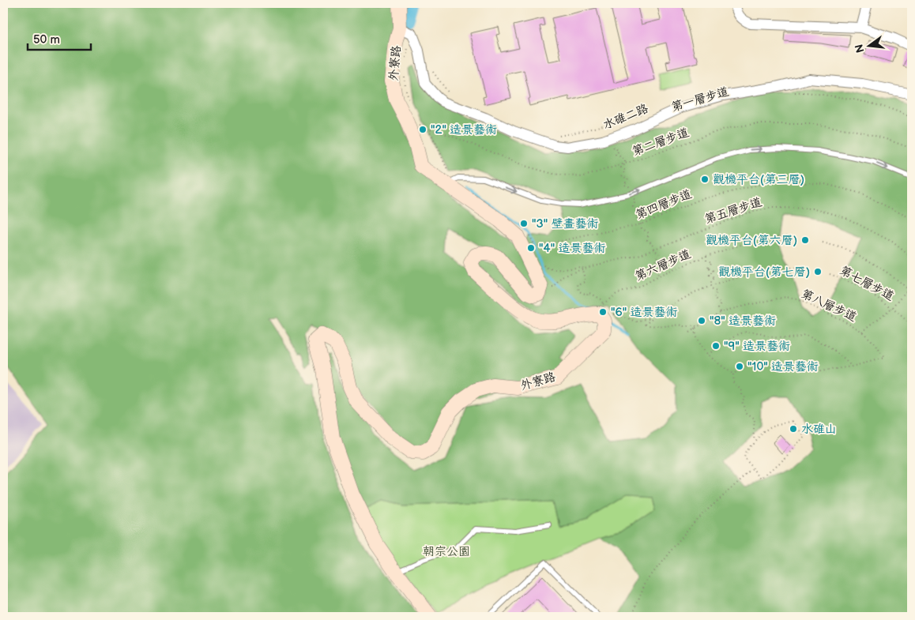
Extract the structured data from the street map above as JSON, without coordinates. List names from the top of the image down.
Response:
{
  "streets": {
    "street": ["外寮路", "水碓二路"],
    "path": [
      "第二層步道",
      "第四層步道",
      "第五層步道",
      "第六層步道",
      "第七層步道",
      "第八層步道"
    ]
  },
  "crossings": [
    ["外寮路", "水碓二路"],
    ["外寮路", "第六層步道"]
  ],
  "parks": ["朝宗公園"],
  "places": [
    "\"2\" 造景藝術",
    "觀機平台(第三層)",
    "\"3\" 壁畫藝術",
    "觀機平台(第六層)",
    "\"4\" 造景藝術",
    "觀機平台(第七層)",
    "\"6\" 造景藝術",
    "\"8\" 造景藝術",
    "\"9\" 造景藝術",
    "\"10\" 造景藝術",
    "水碓山"
  ],
  "scale_bar": "50 m",
  "north": "left"
}
